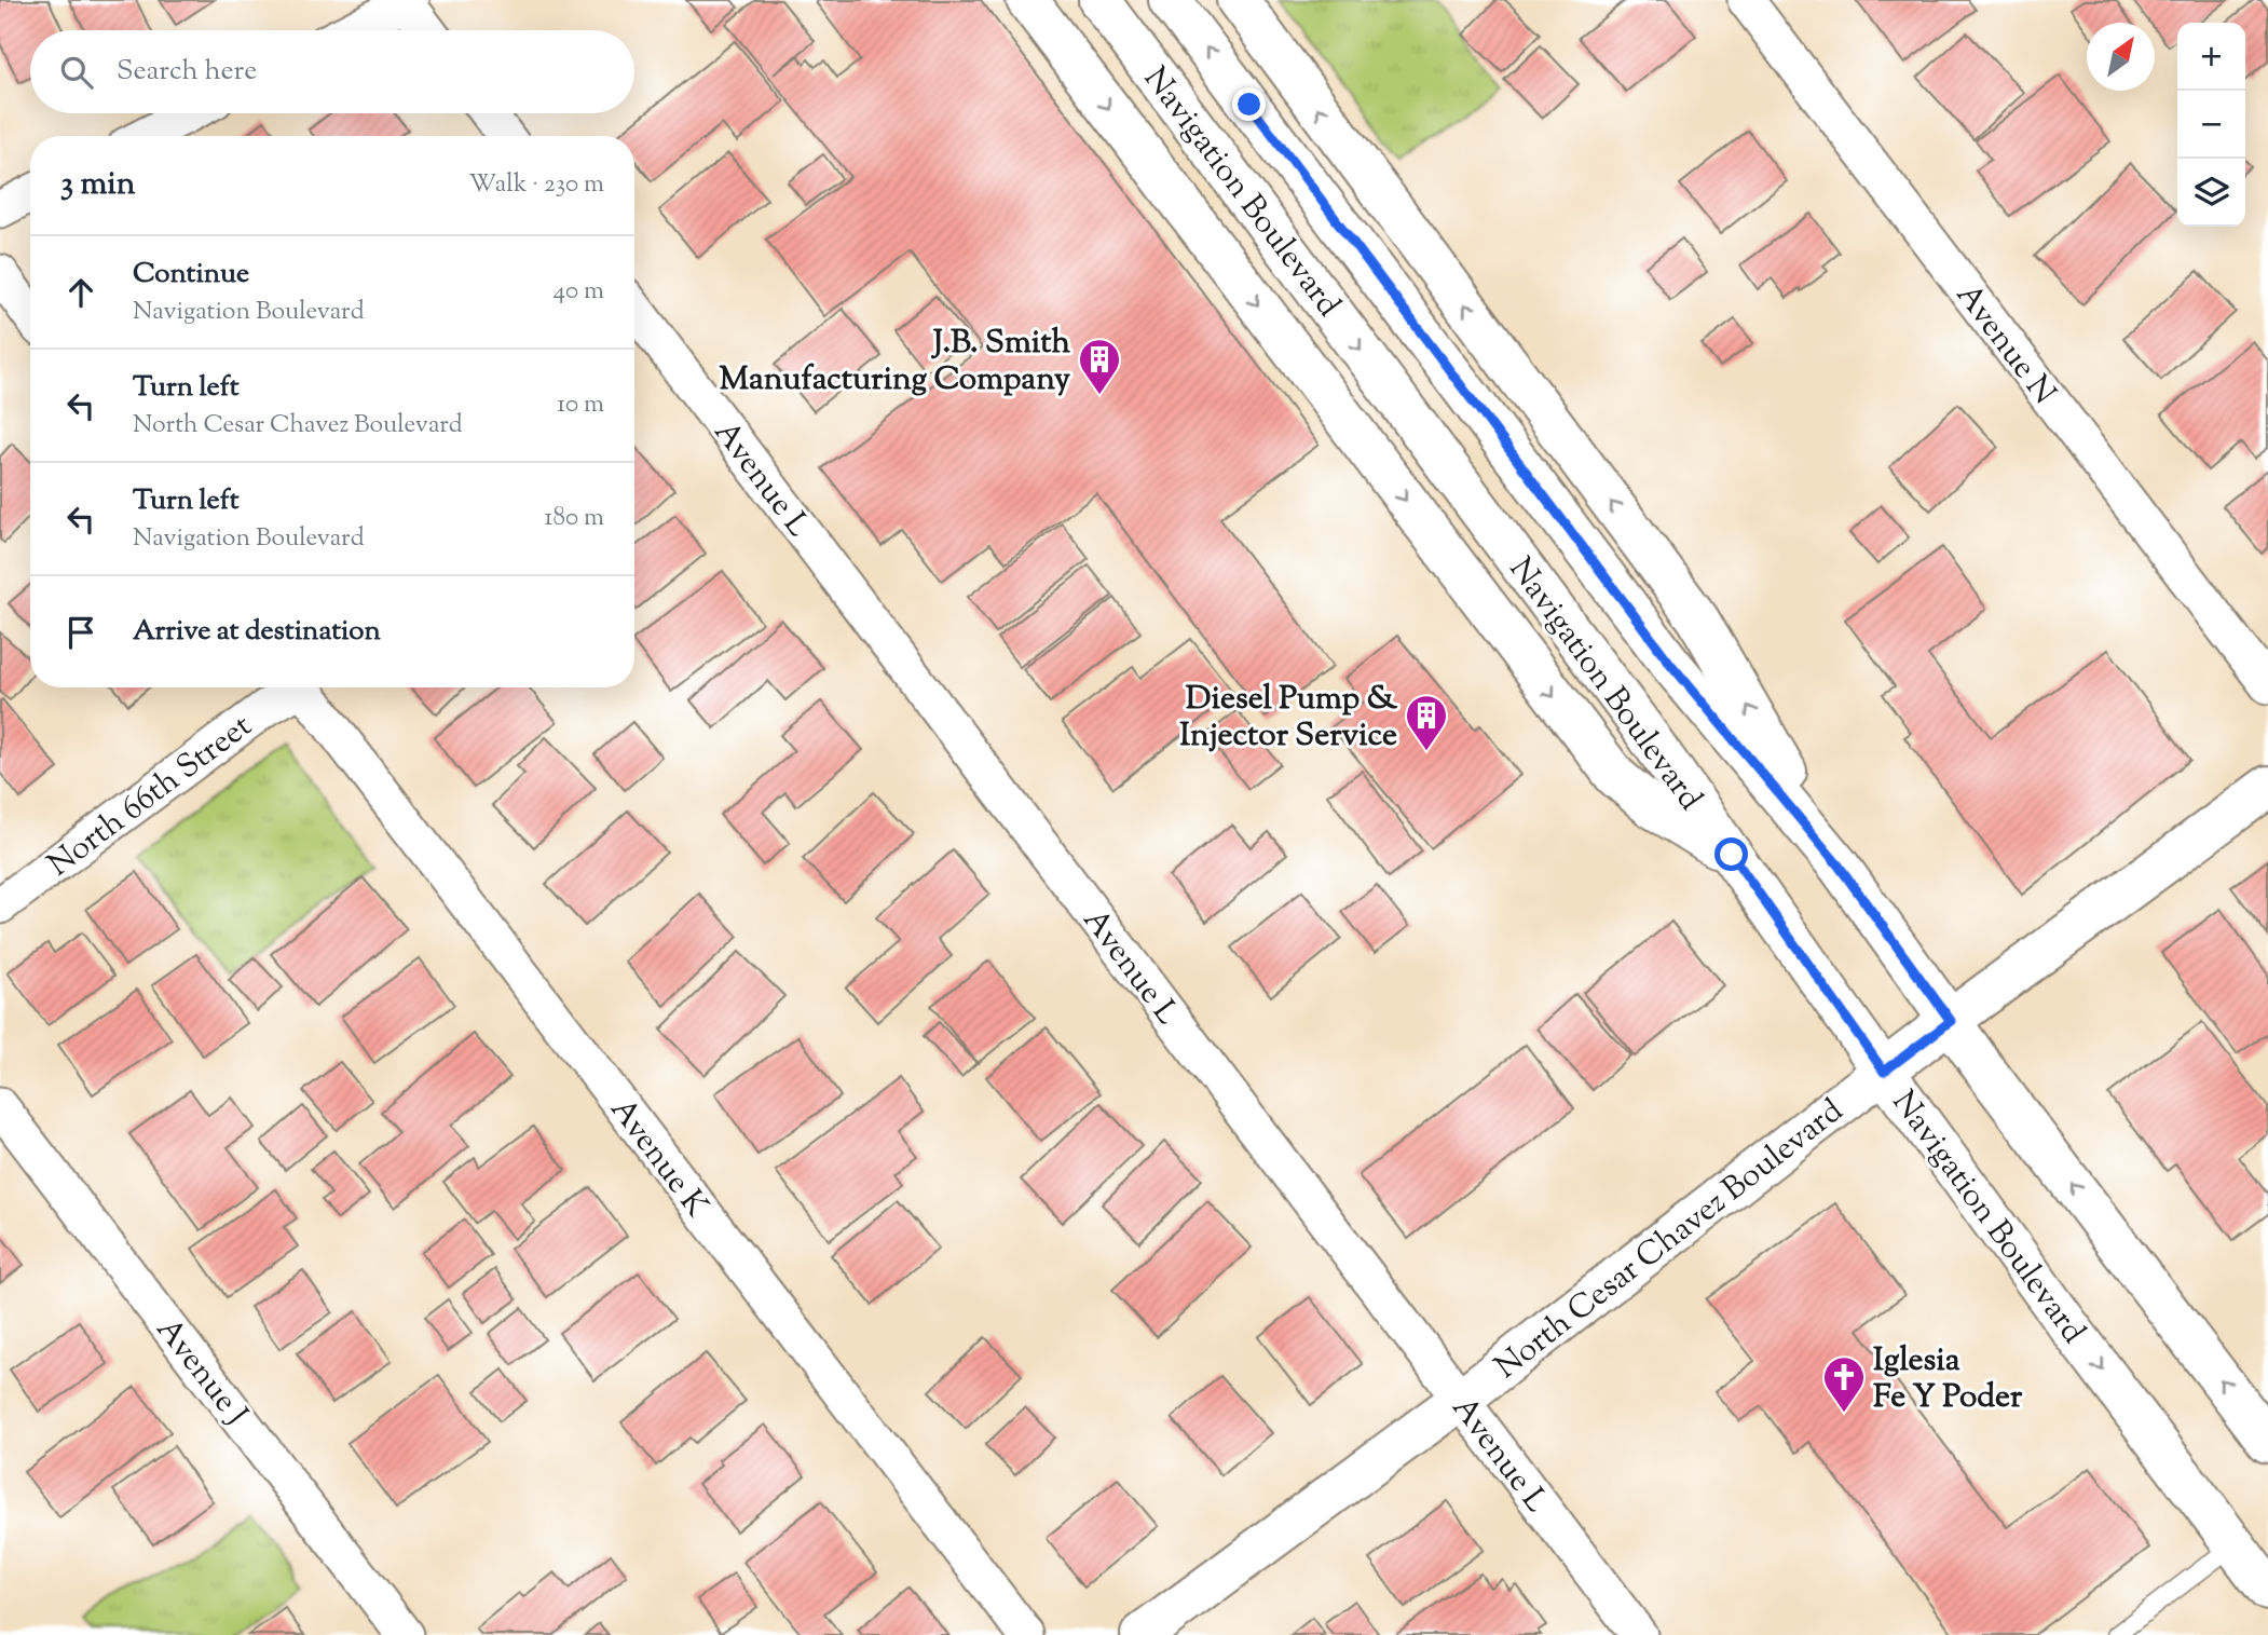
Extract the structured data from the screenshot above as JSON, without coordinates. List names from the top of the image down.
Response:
{
  "streets": {
    "main road": ["Navigation Boulevard", "North Cesar Chavez Boulevard"],
    "street": [
      "Avenue N",
      "Avenue L",
      "North 66th Street",
      "Avenue K",
      "Avenue J"
    ]
  },
  "crossings": [
    ["Navigation Boulevard", "North Cesar Chavez Boulevard"],
    ["Avenue L", "North Cesar Chavez Boulevard"]
  ],
  "places": {
    "building": ["J.B. Smith Manufacturing Company", "Diesel Pump & Injector Service"],
    "church": ["Iglesia Fe Y Poder"]
  },
  "north": "top right",
  "page": {
    "map_buttons": ["+", "−"],
    "search": "Search here",
    "heading": ["3 min", "Walk · 230 m"],
    "list": [
      ["Continue", "Navigation Boulevard", "40 m"],
      ["Turn left", "North Cesar Chavez Boulevard", "10 m"],
      ["Turn left", "Navigation Boulevard", "180 m"],
      "Arrive at destination"
    ]
  }
}
